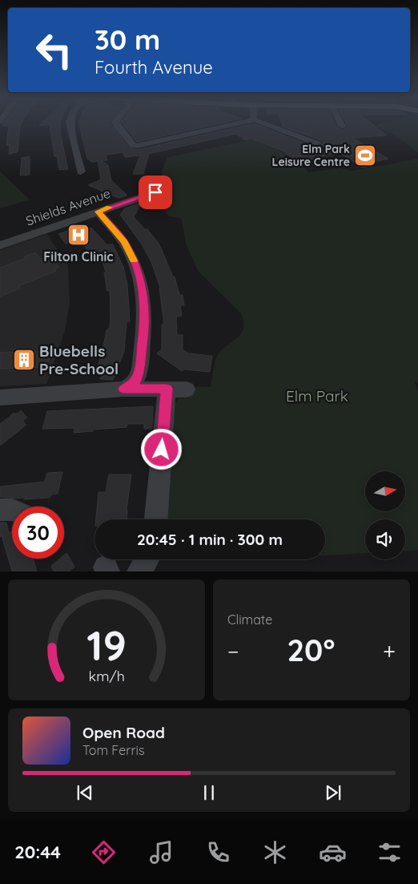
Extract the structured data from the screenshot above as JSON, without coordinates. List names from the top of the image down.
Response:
{
  "streets": {
    "street": ["Shields Avenue"]
  },
  "parks": ["Elm Park"],
  "places": {
    "sports": ["Elm Park Leisure Centre"],
    "hospital": ["Filton Clinic"],
    "building": ["Bluebells Pre-School"]
  },
  "north": "right",
  "page": {
    "turn": ["30 m", "Fourth Avenue"],
    "limit": "30",
    "trip": "20:45 · 1 min · 300 m",
    "tile": "Climate",
    "heat": ["−", "20°", "+"],
    "song": ["Open Road", "Tom Ferris"],
    "tabs": "20:44",
    "gauge": ["19", "km/h"]
  }
}
